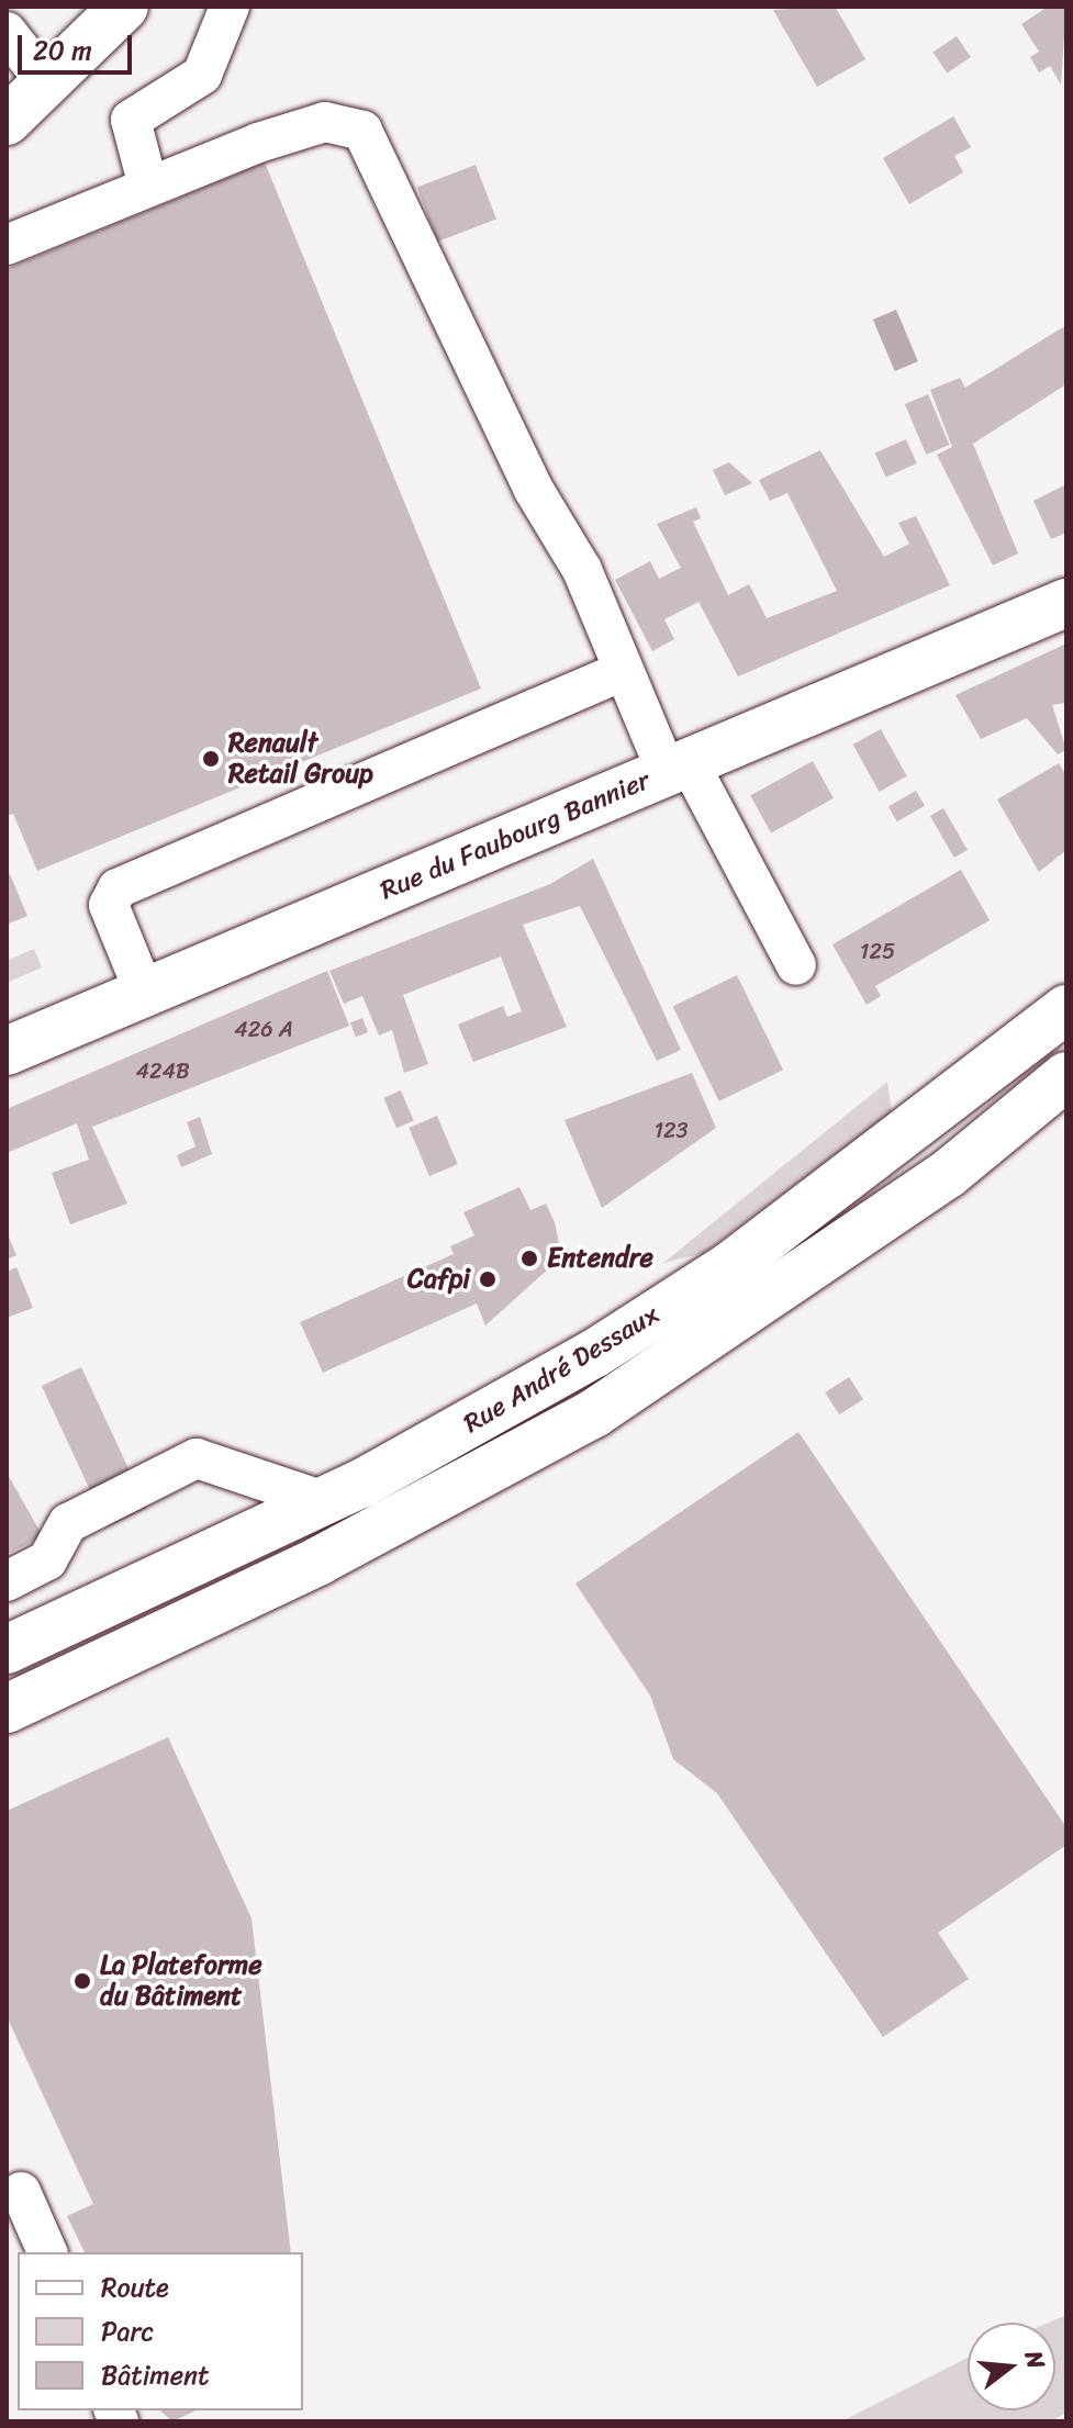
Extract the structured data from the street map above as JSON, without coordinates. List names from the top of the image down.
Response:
{
  "streets": {
    "main road": ["Rue du Faubourg Bannier", "Rue André Dessaux"]
  },
  "places": [
    "Renault Retail Group",
    "Entendre",
    "Cafpi",
    "La Plateforme du Bâtiment"
  ],
  "house_numbers": [
    "125",
    "426 A",
    "424B",
    "123"
  ],
  "legend": ["Route", "Parc", "Bâtiment"],
  "scale_bar": "20 m",
  "north": "right"
}
